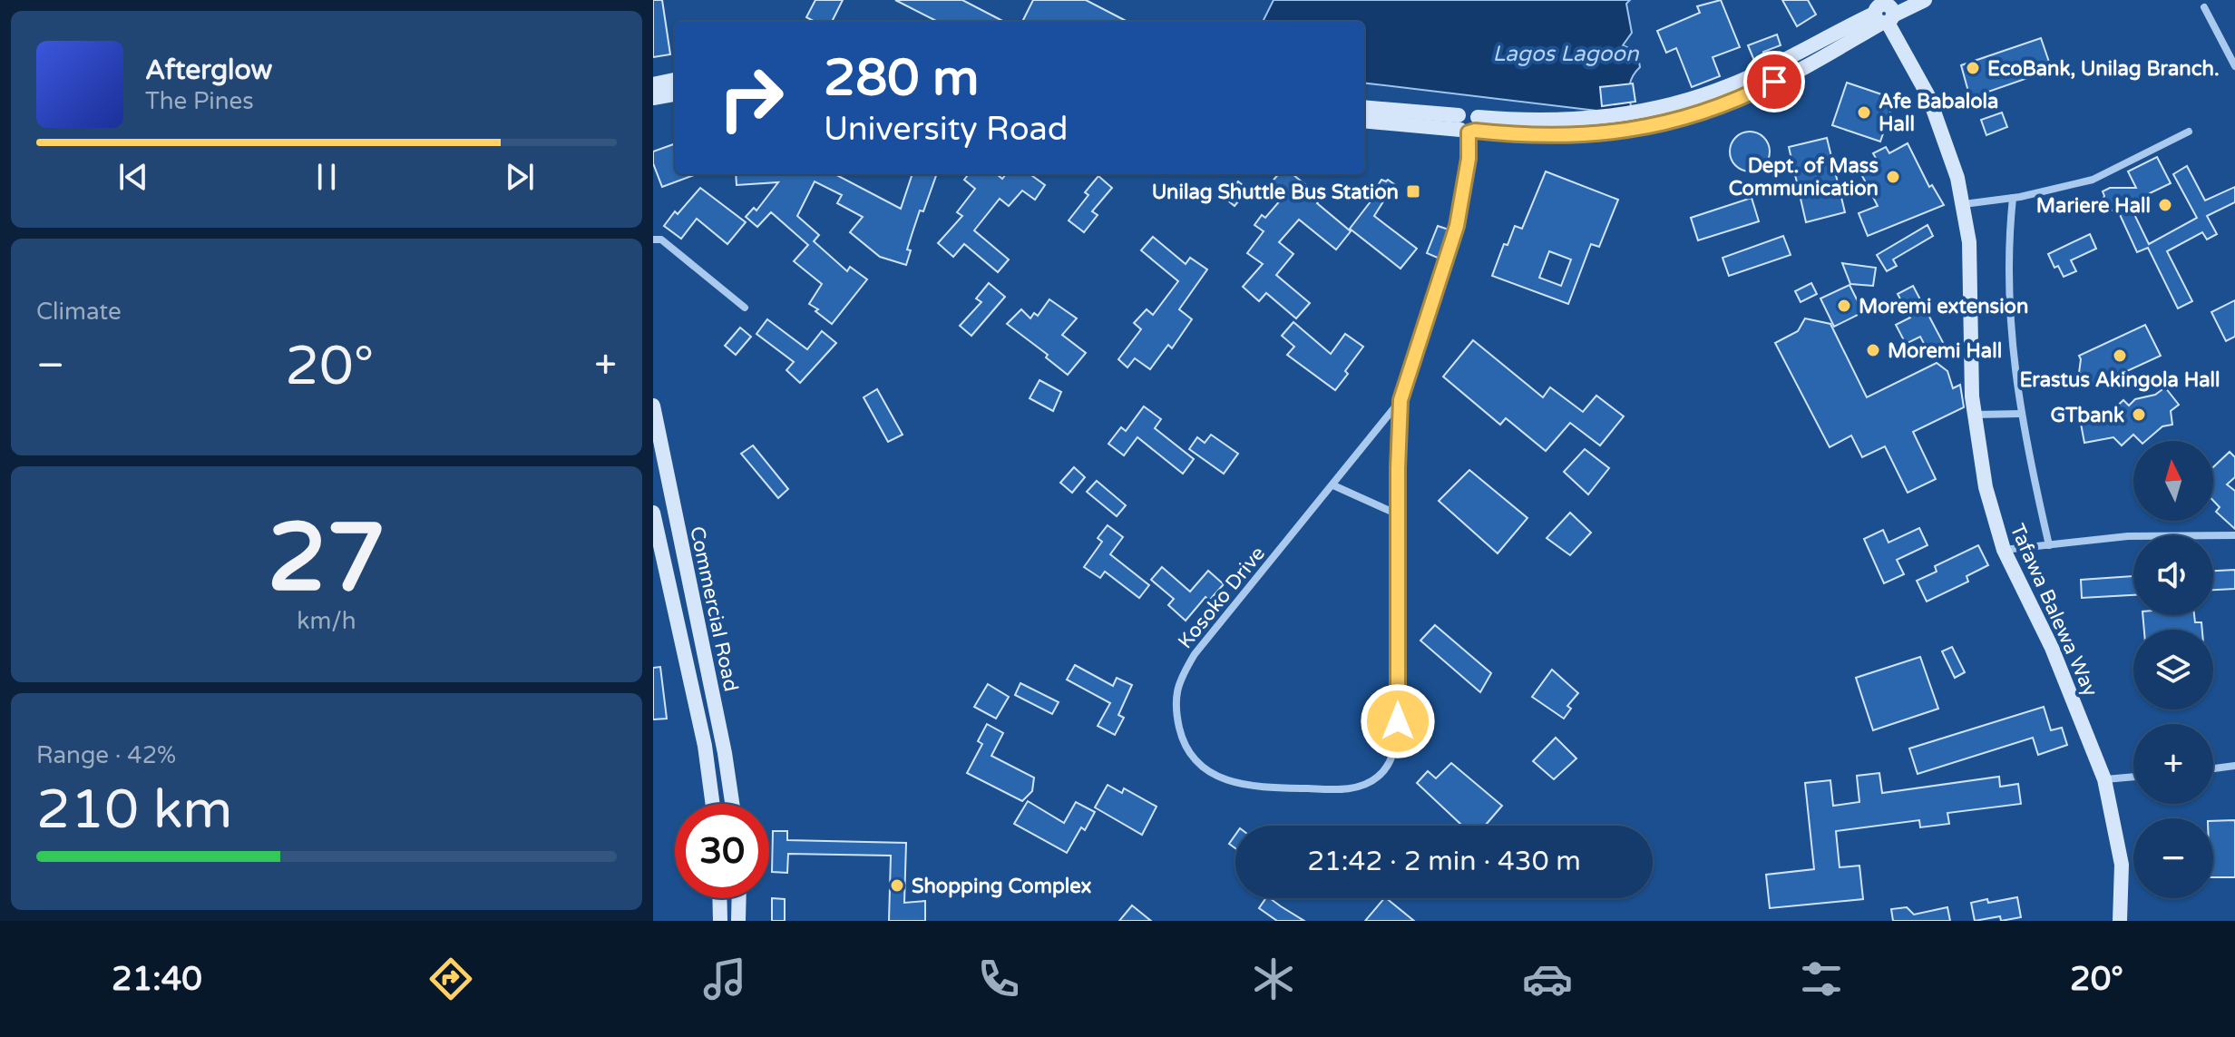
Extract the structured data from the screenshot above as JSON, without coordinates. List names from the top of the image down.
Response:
{
  "streets": {
    "street": ["Kosoko Drive", "Commercial Road", "Tafawa Balewa Way"]
  },
  "water": ["Lagos Lagoon"],
  "places": {
    "other": [
      "EcoBank, Unilag Branch.",
      "Afe Babalola Hall",
      "Dept. of Mass Communication",
      "Mariere Hall",
      "Moremi extension",
      "Moremi Hall",
      "Erastus Akingola Hall",
      "GTbank",
      "Shopping Complex"
    ],
    "transit": ["Unilag Shuttle Bus Station"]
  },
  "north": "top",
  "page": {
    "turn": ["280 m", "University Road"],
    "song": ["Afterglow", "The Pines"],
    "tile": [
      "Climate",
      ["27", "km/h"],
      ["Range · 42%", "210 km"]
    ],
    "heat": ["−", "20°", "+"],
    "map_buttons": ["+", "−"],
    "limit": "30",
    "trip": "21:42 · 2 min · 430 m",
    "tabs": ["21:40", "20°"]
  }
}
